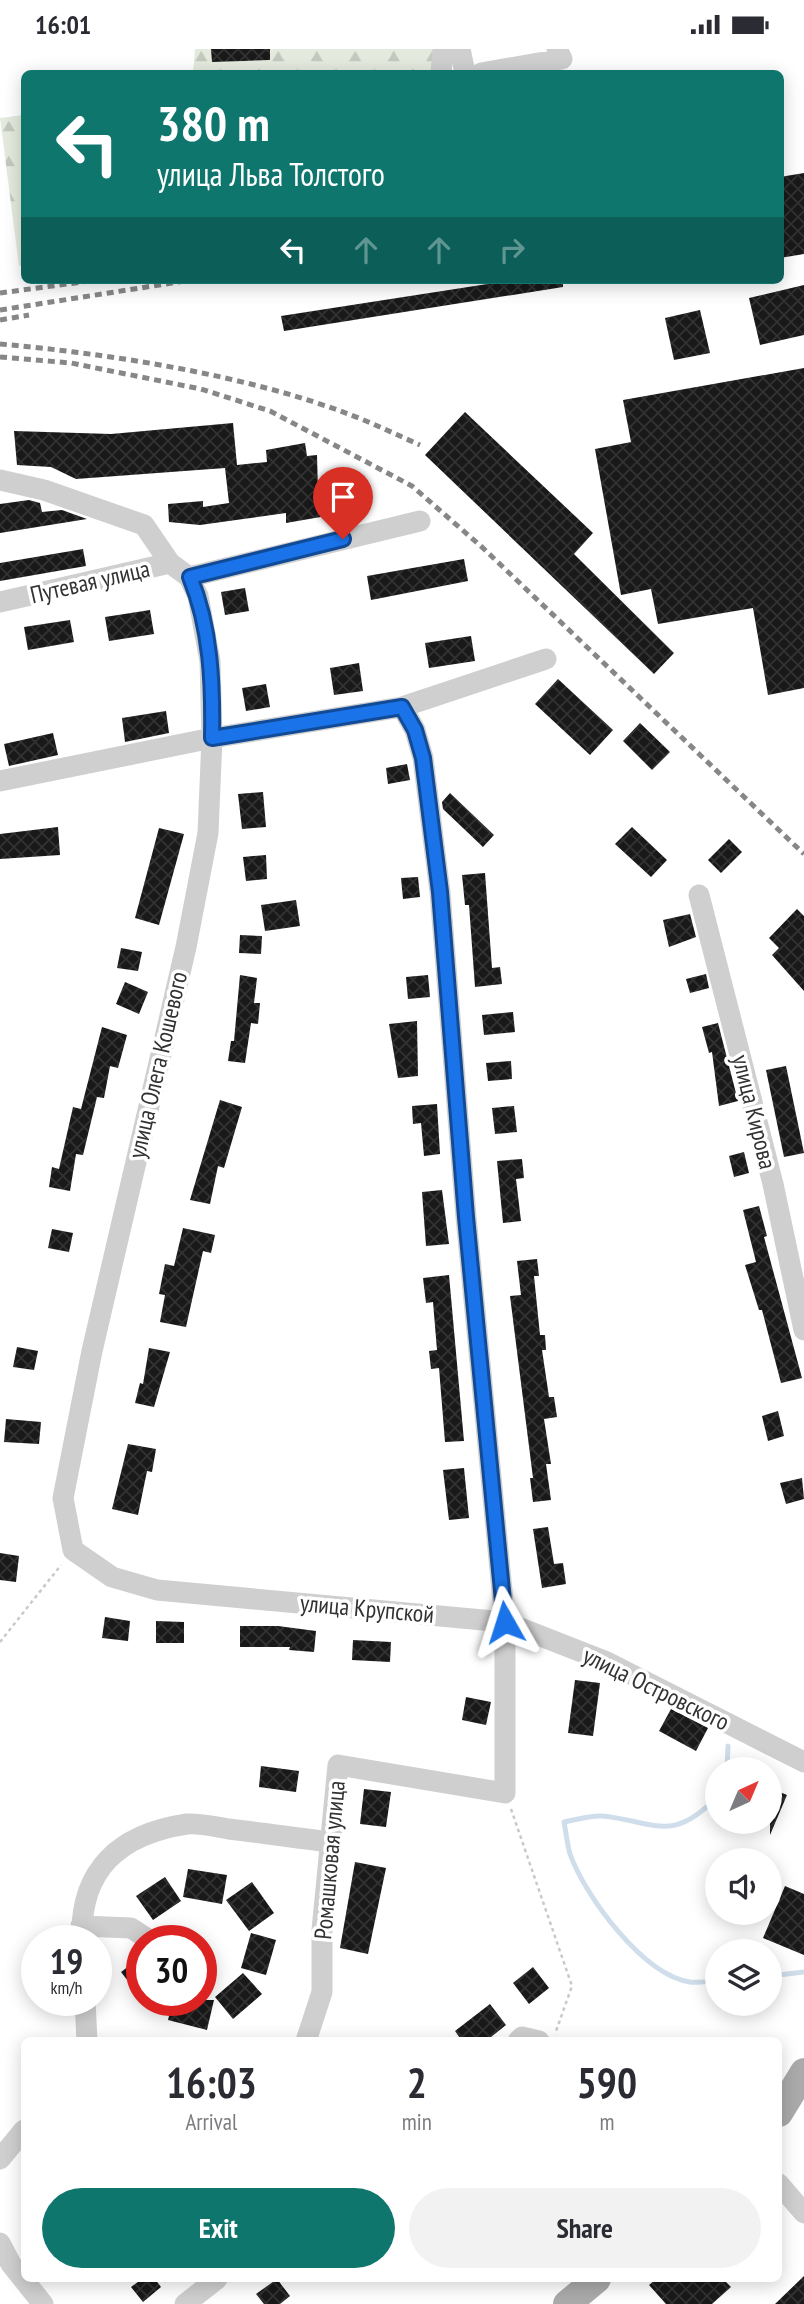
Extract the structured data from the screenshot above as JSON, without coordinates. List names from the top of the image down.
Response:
{
  "streets": {
    "street": [
      "Путевая улица",
      "улица Олега Кошевого",
      "улица Кирова",
      "улица Крупской",
      "улица Островского",
      "Ромашковая улица"
    ]
  },
  "crossings": [
    ["Путевая улица", "улица Олега Кошевого"],
    ["улица Олега Кошевого", "улица Крупской"],
    ["улица Крупской", "улица Островского"]
  ],
  "north": "top right",
  "page": {
    "status": "16:01",
    "turn": ["380 m", "улица Льва Толстого"],
    "speed": "19 km/h",
    "limit": "30",
    "eta": [
      "16:03",
      "Arrival",
      "2",
      "min",
      "590",
      "m"
    ],
    "buttons": ["Exit", "Share"]
  }
}
